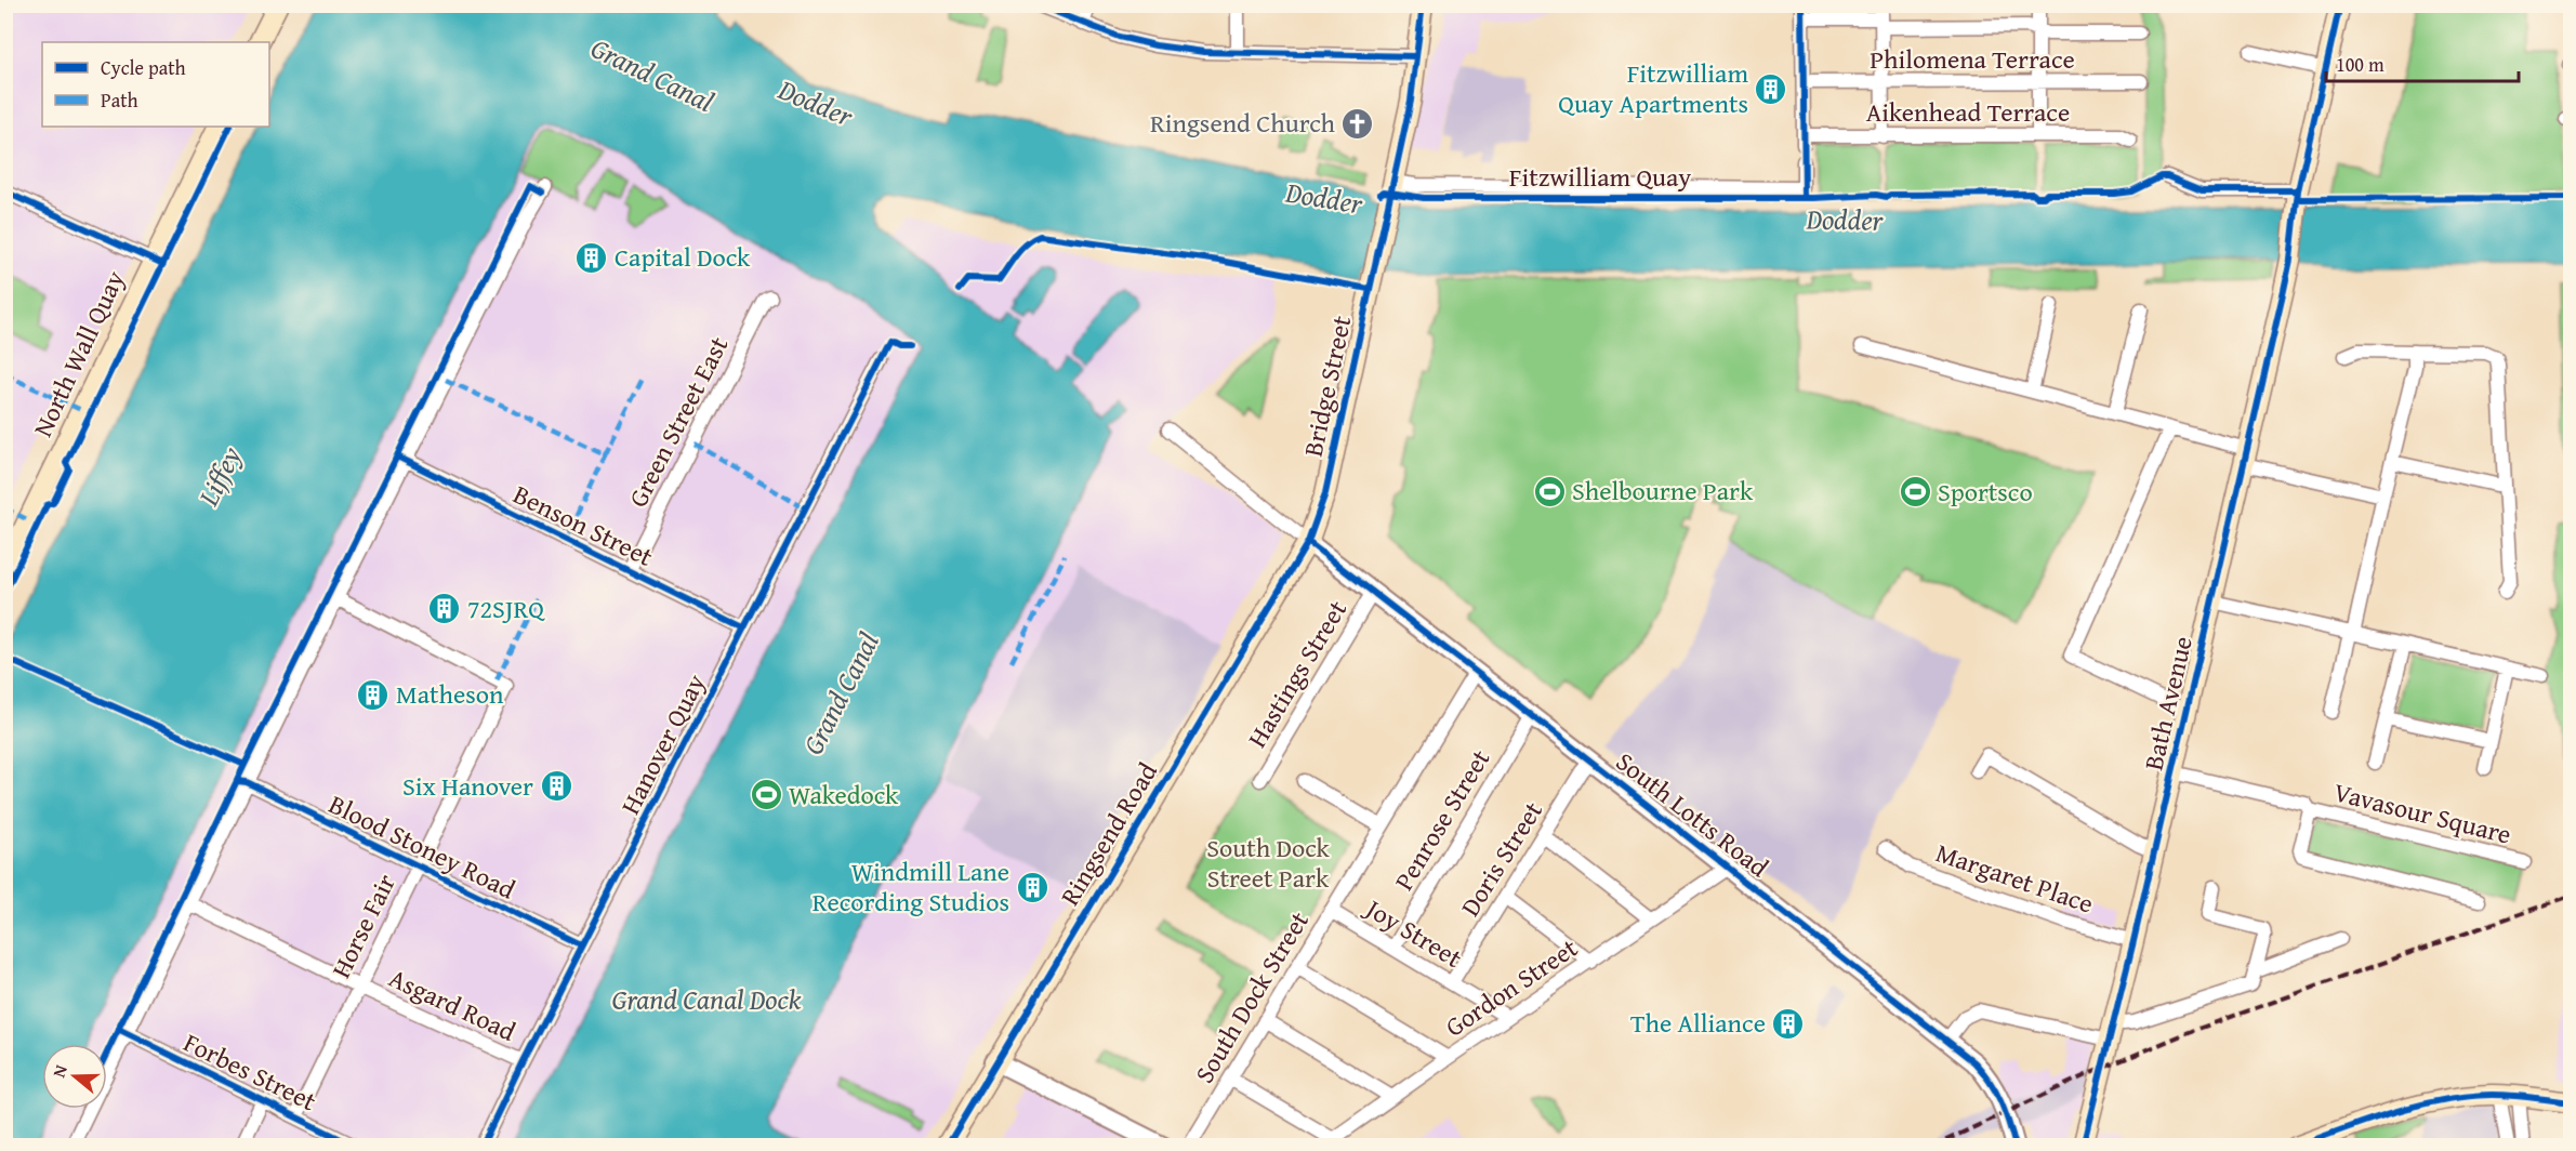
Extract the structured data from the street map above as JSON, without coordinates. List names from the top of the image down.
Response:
{
  "streets": {
    "main road": [
      "North Wall Quay",
      "Bridge Street",
      "Bath Avenue",
      "Ringsend Road"
    ],
    "street": [
      "Philomena Terrace",
      "Aikenhead Terrace",
      "Fitzwilliam Quay",
      "Green Street East",
      "Benson Street",
      "Hastings Street",
      "Hanover Quay",
      "Vavasour Square",
      "South Lotts Road",
      "Penrose Street",
      "Blood Stoney Road",
      "Doris Street",
      "Margaret Place",
      "Horse Fair",
      "Joy Street",
      "Gordon Street",
      "South Dock Street",
      "Asgard Road",
      "Forbes Street"
    ]
  },
  "crossings": [
    ["Philomena Terrace", "Aikenhead Terrace"],
    ["Fitzwilliam Quay", "Bridge Street"],
    ["Bridge Street", "South Lotts Road"],
    ["Bridge Street", "Ringsend Road"],
    ["Green Street East", "Benson Street"],
    ["Benson Street", "Hanover Quay"],
    ["Hastings Street", "South Lotts Road"],
    ["Bath Avenue", "Vavasour Square"],
    ["Bath Avenue", "Margaret Place"],
    ["Hanover Quay", "Blood Stoney Road"],
    ["Hanover Quay", "Asgard Road"],
    ["South Lotts Road", "Penrose Street"],
    ["South Lotts Road", "Ringsend Road"],
    ["South Lotts Road", "Doris Street"],
    ["South Lotts Road", "Gordon Street"],
    ["South Lotts Road", "South Dock Street"],
    ["Penrose Street", "Joy Street"],
    ["Blood Stoney Road", "Horse Fair"],
    ["Doris Street", "Joy Street"],
    ["Horse Fair", "Asgard Road"],
    ["Horse Fair", "Forbes Street"],
    ["Joy Street", "Gordon Street"],
    ["Joy Street", "South Dock Street"]
  ],
  "water": [
    "Grand Canal",
    "Dodder",
    "Liffey",
    "Grand Canal Dock"
  ],
  "parks": ["South Dock Street Park"],
  "places": {
    "building": [
      "Fitzwilliam Quay Apartments",
      "Capital Dock",
      "72SJRQ",
      "Matheson",
      "Six Hanover",
      "Windmill Lane Recording Studios",
      "The Alliance"
    ],
    "church": ["Ringsend Church"],
    "sports": ["Shelbourne Park", "Sportsco", "Wakedock"]
  },
  "legend": ["Cycle path", "Path"],
  "scale_bar": "100 m",
  "north": "left"
}
